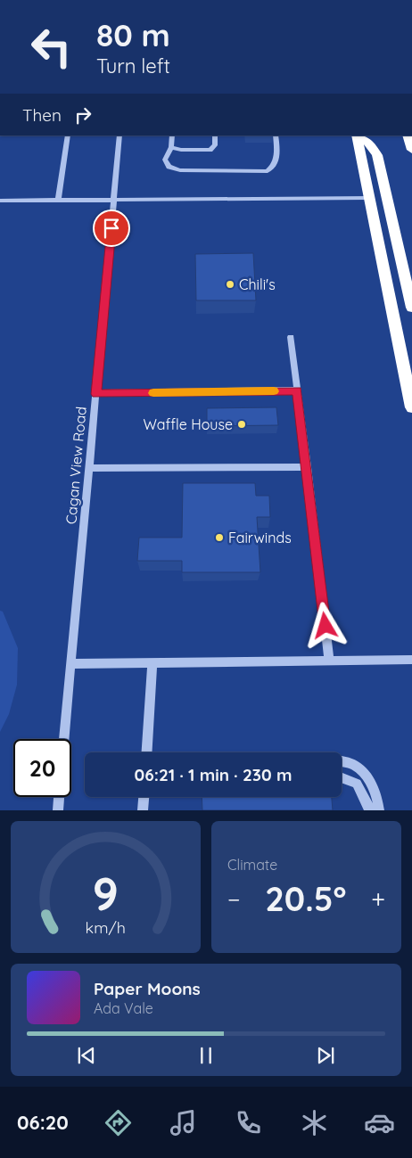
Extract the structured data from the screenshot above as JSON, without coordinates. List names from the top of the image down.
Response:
{
  "streets": {
    "street": ["Cagan View Road"]
  },
  "places": ["Chili's", "Waffle House", "Fairwinds"],
  "page": {
    "turn": ["80 m", "Turn left"],
    "then": "Then",
    "limit": "20",
    "trip": "06:21 · 1 min · 230 m",
    "tile": "Climate",
    "heat": ["−", "20.5°", "+"],
    "song": ["Paper Moons", "Ada Vale"],
    "tabs": "06:20",
    "gauge": ["9", "km/h"]
  }
}
